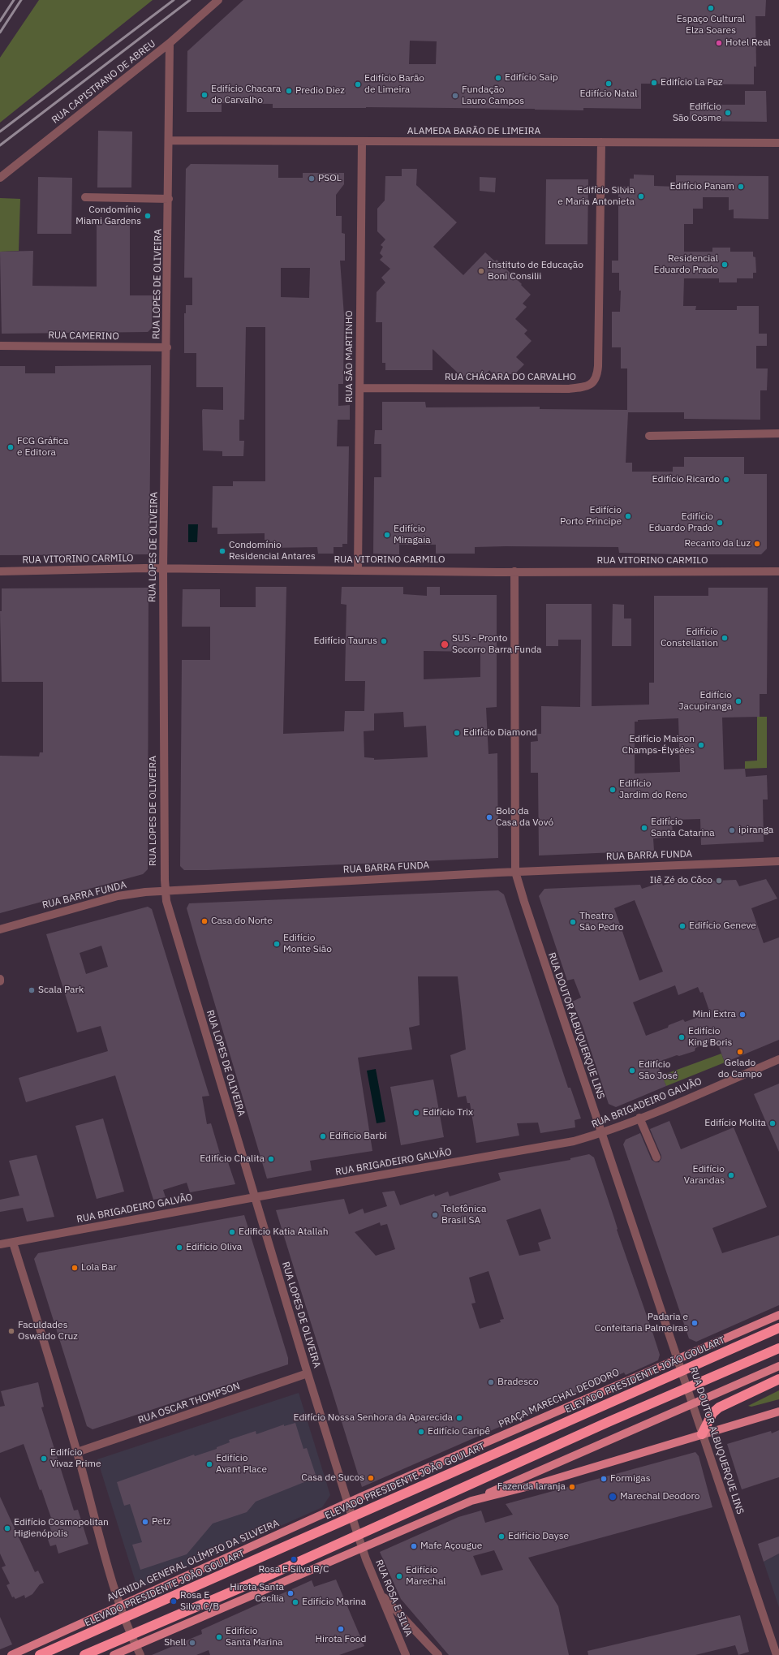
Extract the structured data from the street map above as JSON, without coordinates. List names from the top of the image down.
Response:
{
  "streets": {
    "highway": ["ELEVADO PRESIDENTE JOÃO GOULART"],
    "main road": ["PRAÇA MARECHAL DEODORO", "AVENIDA GENERAL OLÍMPIO DA SILVEIRA"],
    "street": [
      "RUA CAPISTRANO DE ABREU",
      "ALAMEDA BARÃO DE LIMEIRA",
      "RUA LOPES DE OLIVEIRA",
      "RUA CAMERINO",
      "RUA SÃO MARTINHO",
      "RUA CHÁCARA DO CARVALHO",
      "RUA VITORINO CARMILO",
      "RUA BARRA FUNDA",
      "RUA DOUTOR ALBUQUERQUE LINS",
      "RUA BRIGADEIRO GALVÃO",
      "RUA OSCAR THOMPSON",
      "RUA ROSA E SILVA"
    ]
  },
  "crossings": [
    ["RUA CAPISTRANO DE ABREU", "RUA LOPES DE OLIVEIRA"],
    ["ALAMEDA BARÃO DE LIMEIRA", "RUA LOPES DE OLIVEIRA"],
    ["ALAMEDA BARÃO DE LIMEIRA", "RUA SÃO MARTINHO"],
    ["ALAMEDA BARÃO DE LIMEIRA", "RUA CHÁCARA DO CARVALHO"],
    ["RUA LOPES DE OLIVEIRA", "RUA CAMERINO"],
    ["RUA LOPES DE OLIVEIRA", "RUA VITORINO CARMILO"],
    ["RUA LOPES DE OLIVEIRA", "RUA BARRA FUNDA"],
    ["RUA LOPES DE OLIVEIRA", "RUA BRIGADEIRO GALVÃO"],
    ["RUA LOPES DE OLIVEIRA", "PRAÇA MARECHAL DEODORO"],
    ["RUA LOPES DE OLIVEIRA", "RUA OSCAR THOMPSON"],
    ["RUA LOPES DE OLIVEIRA", "AVENIDA GENERAL OLÍMPIO DA SILVEIRA"],
    ["RUA LOPES DE OLIVEIRA", "RUA ROSA E SILVA"],
    ["RUA SÃO MARTINHO", "RUA CHÁCARA DO CARVALHO"],
    ["RUA SÃO MARTINHO", "RUA VITORINO CARMILO"],
    ["RUA VITORINO CARMILO", "RUA DOUTOR ALBUQUERQUE LINS"],
    ["RUA BARRA FUNDA", "RUA DOUTOR ALBUQUERQUE LINS"],
    ["RUA DOUTOR ALBUQUERQUE LINS", "RUA BRIGADEIRO GALVÃO"],
    ["RUA DOUTOR ALBUQUERQUE LINS", "PRAÇA MARECHAL DEODORO"],
    ["PRAÇA MARECHAL DEODORO", "AVENIDA GENERAL OLÍMPIO DA SILVEIRA"]
  ],
  "places": [
    "Espaço Cultural Elza Soares",
    "Hotel Real",
    "Edifício Saip",
    "Edifício La Paz",
    "Edifício Natal",
    "Edifício Barão de Limeira",
    "Predio Diez",
    "Edifício Chacara do Carvalho",
    "Fundação Lauro Campos",
    "Edifício São Cosme",
    "PSOL",
    "Edifício Panam",
    "Edifício Silvia e Maria Antonieta",
    "Condomínio Miami Gardens",
    "Residencial Eduardo Prado",
    "Instituto de Educação Boni Consilii",
    "FCG Gráfica e Editora",
    "Edifício Ricardo",
    "Edifício Porto Principe",
    "Edifício Eduardo Prado",
    "Edifício Miragaia",
    "Recanto da Luz",
    "Condomínio Residencial Antares",
    "Edifício Constellation",
    "Edifício Taurus",
    "SUS - Pronto Socorro Barra Funda",
    "Edifício Jacupiranga",
    "Edifício Diamond",
    "Edifício Maison Champs-Élysées",
    "Edifício Jardim do Reno",
    "Bolo da Casa da Vovó",
    "Edifício Santa Catarina",
    "ipiranga",
    "Ilê Zé do Côco",
    "Casa do Norte",
    "Theatro São Pedro",
    "Edifício Geneve",
    "Edifício Monte Sião",
    "Scala Park",
    "Mini Extra",
    "Edifício King Boris",
    "Gelado do Campo",
    "Edifício São José",
    "Edifício Trix",
    "Edifício Molita",
    "Edificio Barbi",
    "Edifício Chalita",
    "Edifício Varandas",
    "Telefônica Brasil SA",
    "Edificio Katia Atallah",
    "Edifício Oliva",
    "Lola Bar",
    "Padaria e Confeitaria Palmeiras",
    "Faculdades Oswaldo Cruz",
    "Bradesco",
    "Edifício Nossa Senhora da Aparecida",
    "Edifício Caripê",
    "Edifício Vivaz Prime",
    "Edifício Avant Place",
    "Casa de Sucos",
    "Formigas",
    "Fazenda laranja",
    "Marechal Deodoro",
    "Petz",
    "Edifício Cosmopolitan Higienópolis",
    "Edifício Dayse",
    "Mafe Açougue",
    "Rosa E Silva B/C",
    "Edifício Marechal",
    "Hirota Santa Cecília",
    "Rosa E Silva C/B",
    "Edifício Marina",
    "Hirota Food",
    "Edifício Santa Marina",
    "Shell"
  ]
}
